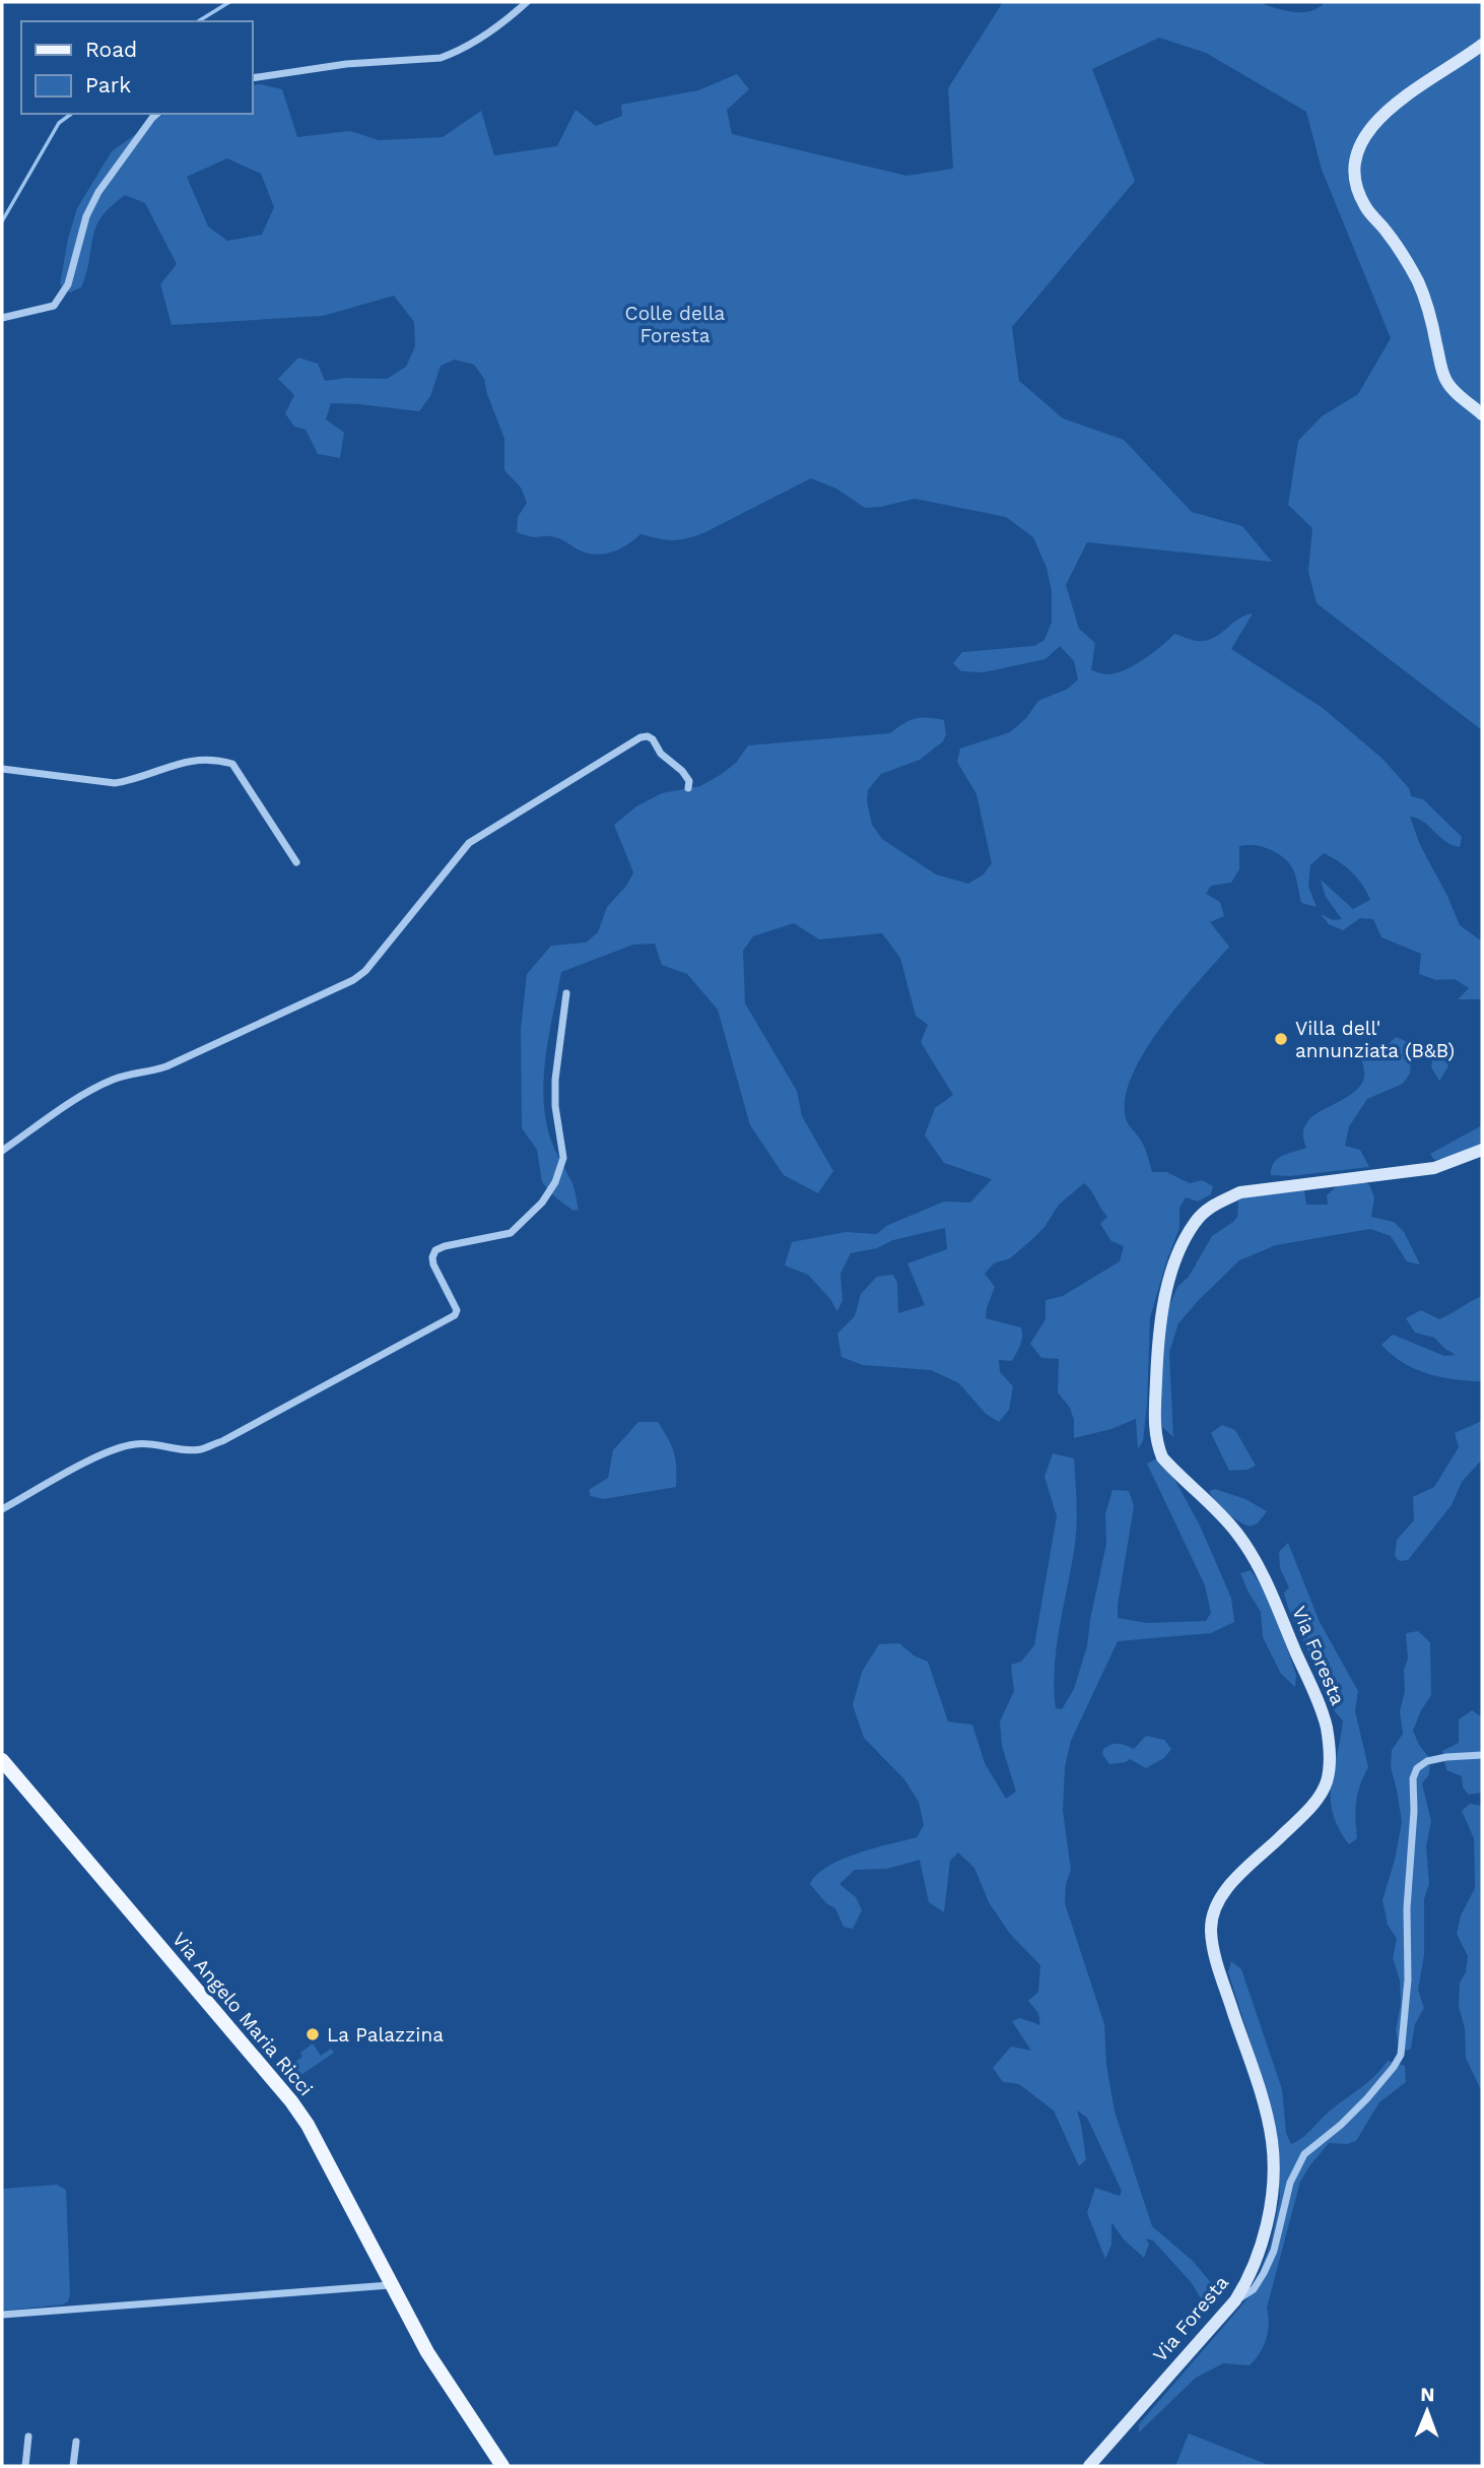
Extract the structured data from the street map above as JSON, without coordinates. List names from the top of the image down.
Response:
{
  "streets": {
    "main road": ["Via Foresta", "Via Angelo Maria Ricci"]
  },
  "parks": ["Colle della Foresta"],
  "places": ["Villa dell' annunziata (B&B)", "La Palazzina"],
  "legend": ["Road", "Park"],
  "north": "top"
}
